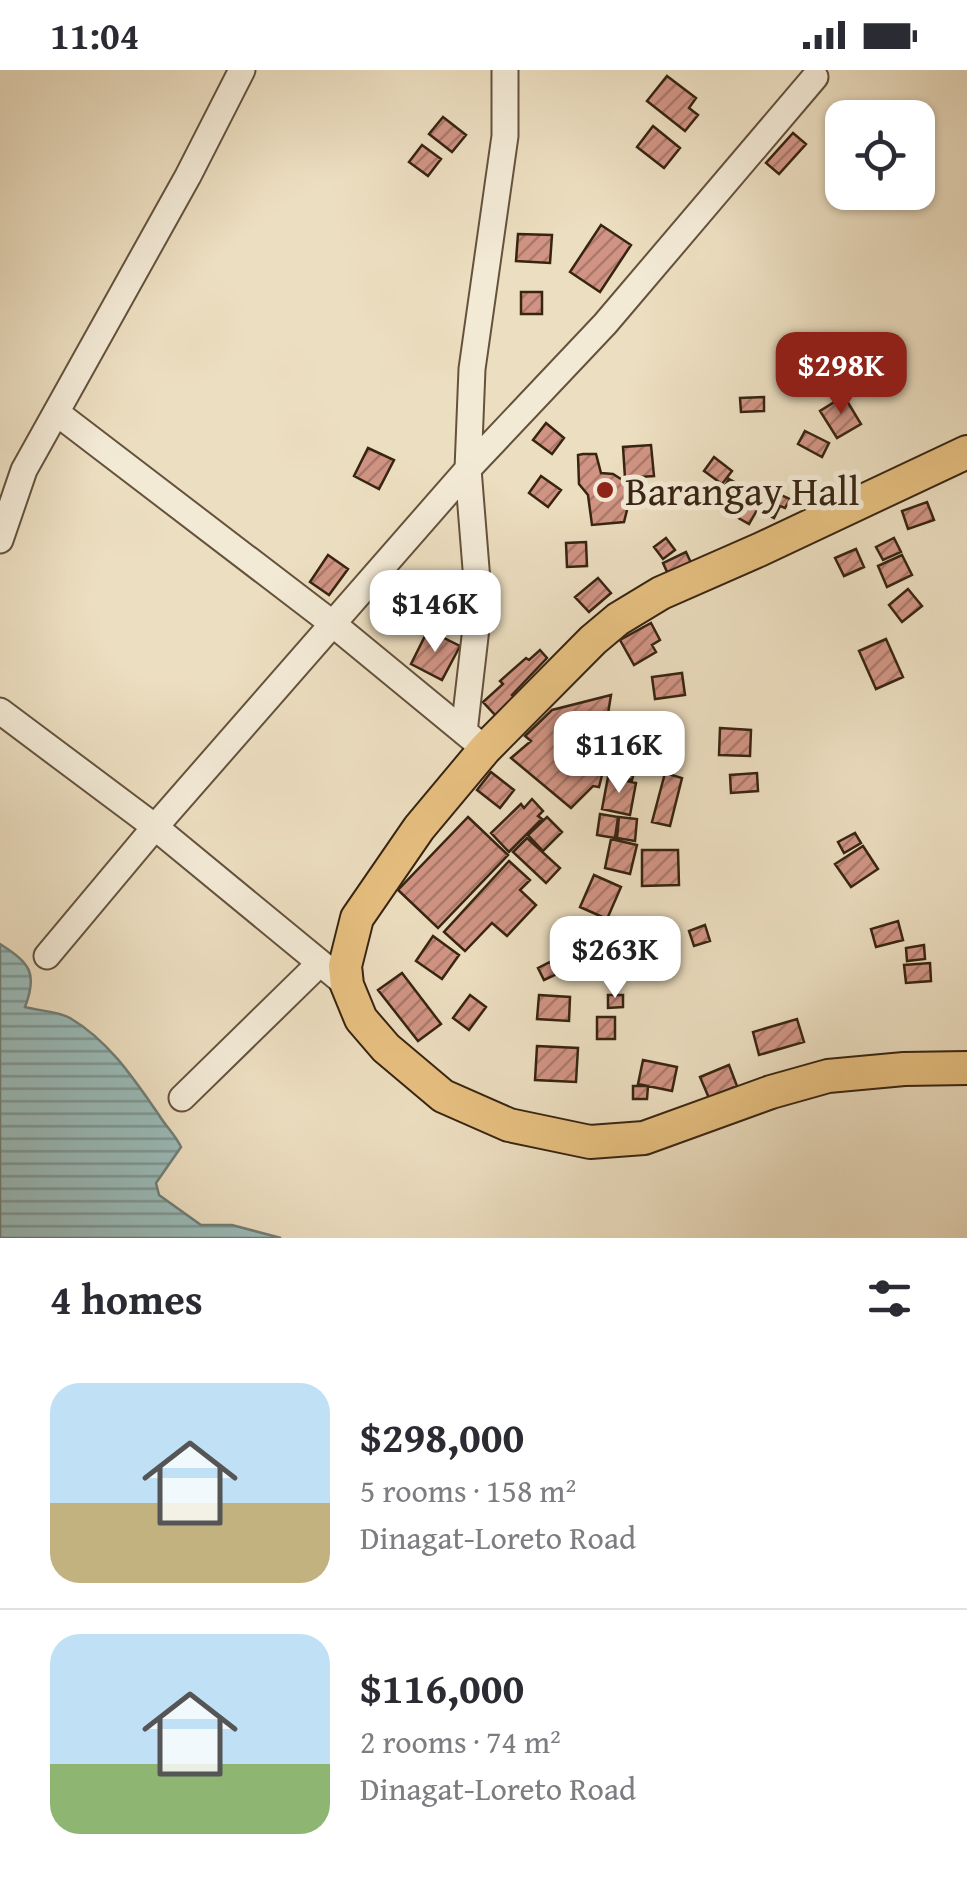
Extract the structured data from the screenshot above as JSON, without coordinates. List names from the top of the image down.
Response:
{
  "places": ["Barangay Hall"],
  "page": {
    "status": "11:04",
    "price": [
      "$298K",
      "$146K",
      "$116K",
      "$263K"
    ],
    "heading": "4 homes",
    "list": [
      {
        "name": "$298,000",
        "note": "5 rooms · 158 m² · Dinagat-Loreto Road"
      },
      {
        "name": "$116,000",
        "note": "2 rooms · 74 m² · Dinagat-Loreto Road"
      }
    ]
  }
}
